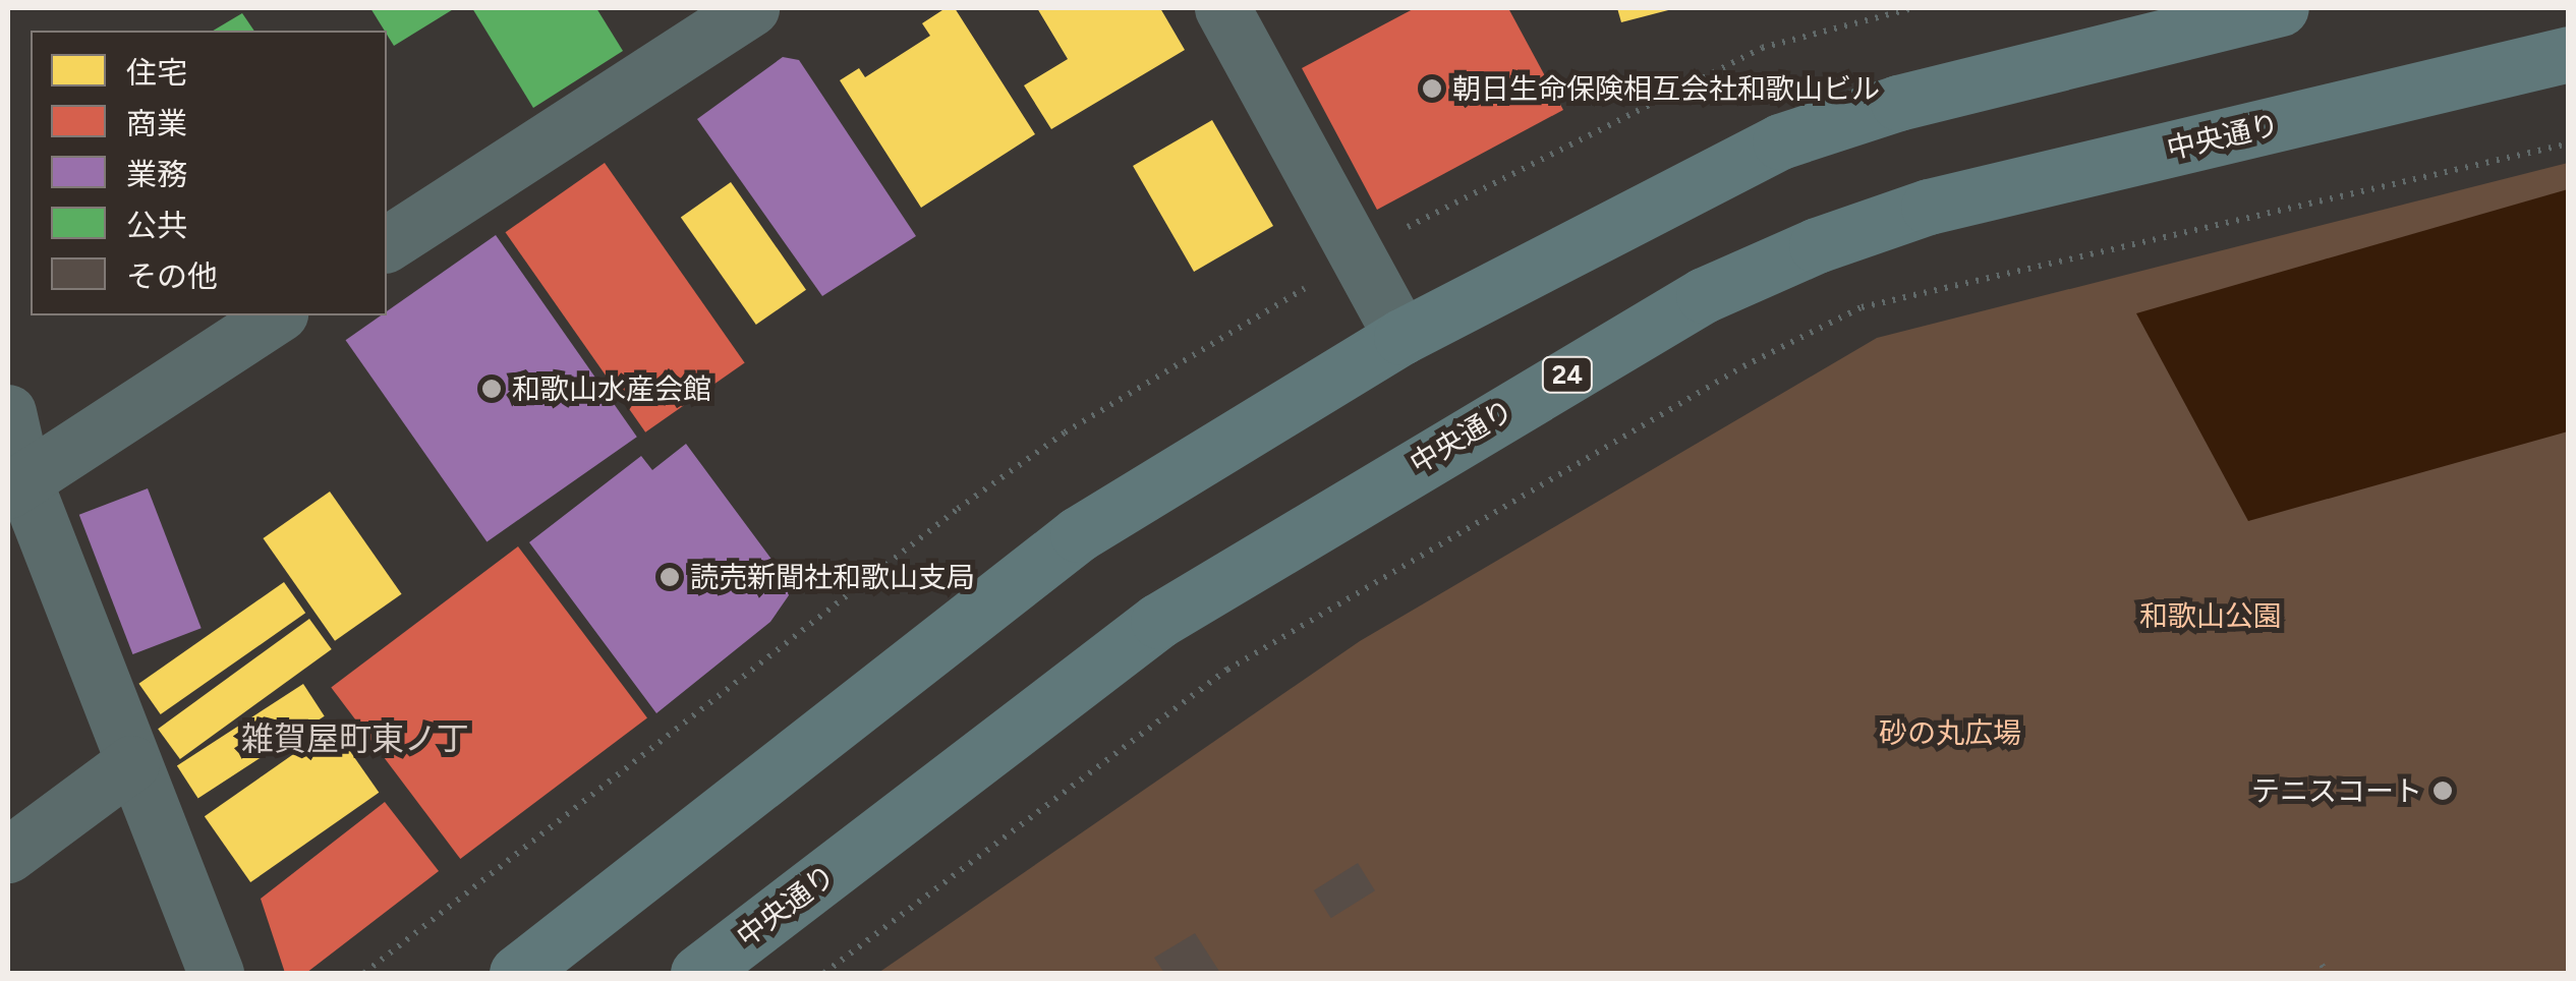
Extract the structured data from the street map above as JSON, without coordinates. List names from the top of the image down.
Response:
{
  "streets": {
    "highway": ["中央通り", "24"]
  },
  "districts": ["雑賀屋町東ノ丁"],
  "parks": ["和歌山公園", "砂の丸広場"],
  "places": [
    "朝日生命保険相互会社和歌山ビル",
    "和歌山水産会館",
    "読売新聞社和歌山支局",
    "テニスコート"
  ],
  "legend": [
    "住宅",
    "商業",
    "業務",
    "公共",
    "その他"
  ]
}
